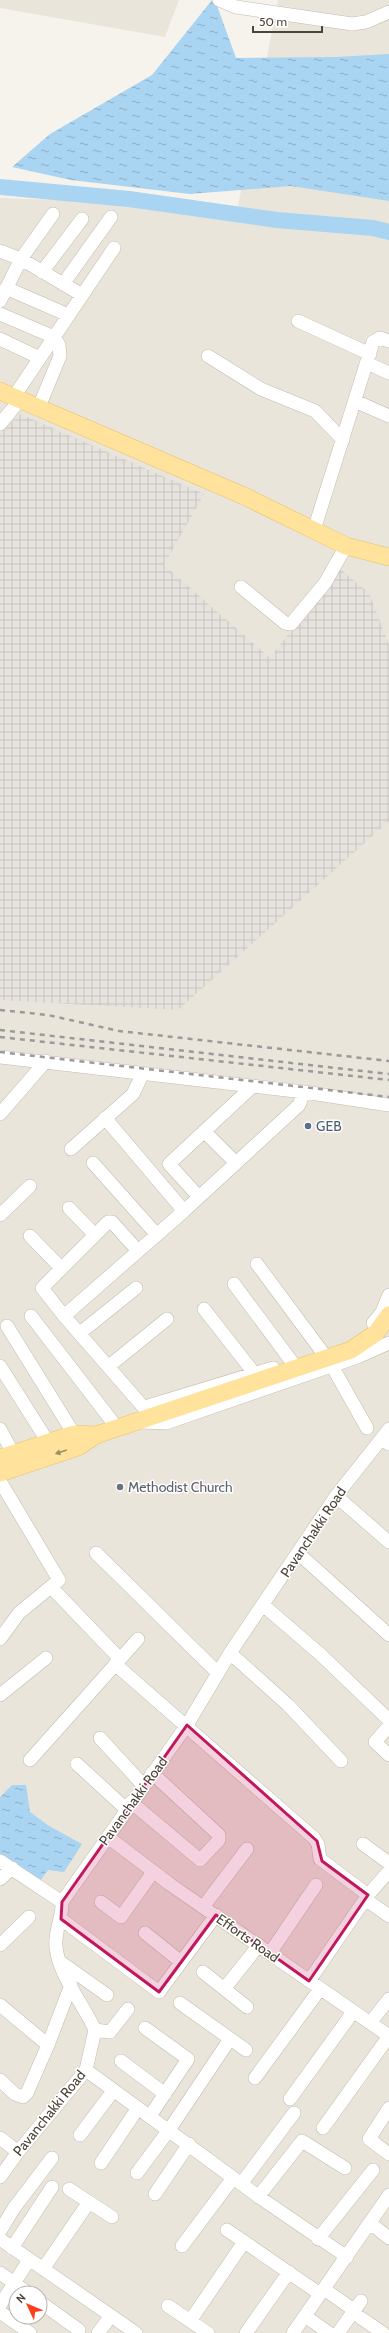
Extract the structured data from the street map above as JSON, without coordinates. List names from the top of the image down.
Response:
{
  "streets": {
    "street": ["Pavanchakki Road", "Efforts Road"]
  },
  "crossings": [
    ["Pavanchakki Road", "Efforts Road"]
  ],
  "places": ["GEB", "Methodist Church"],
  "scale_bar": "50 m",
  "north": "top left"
}
